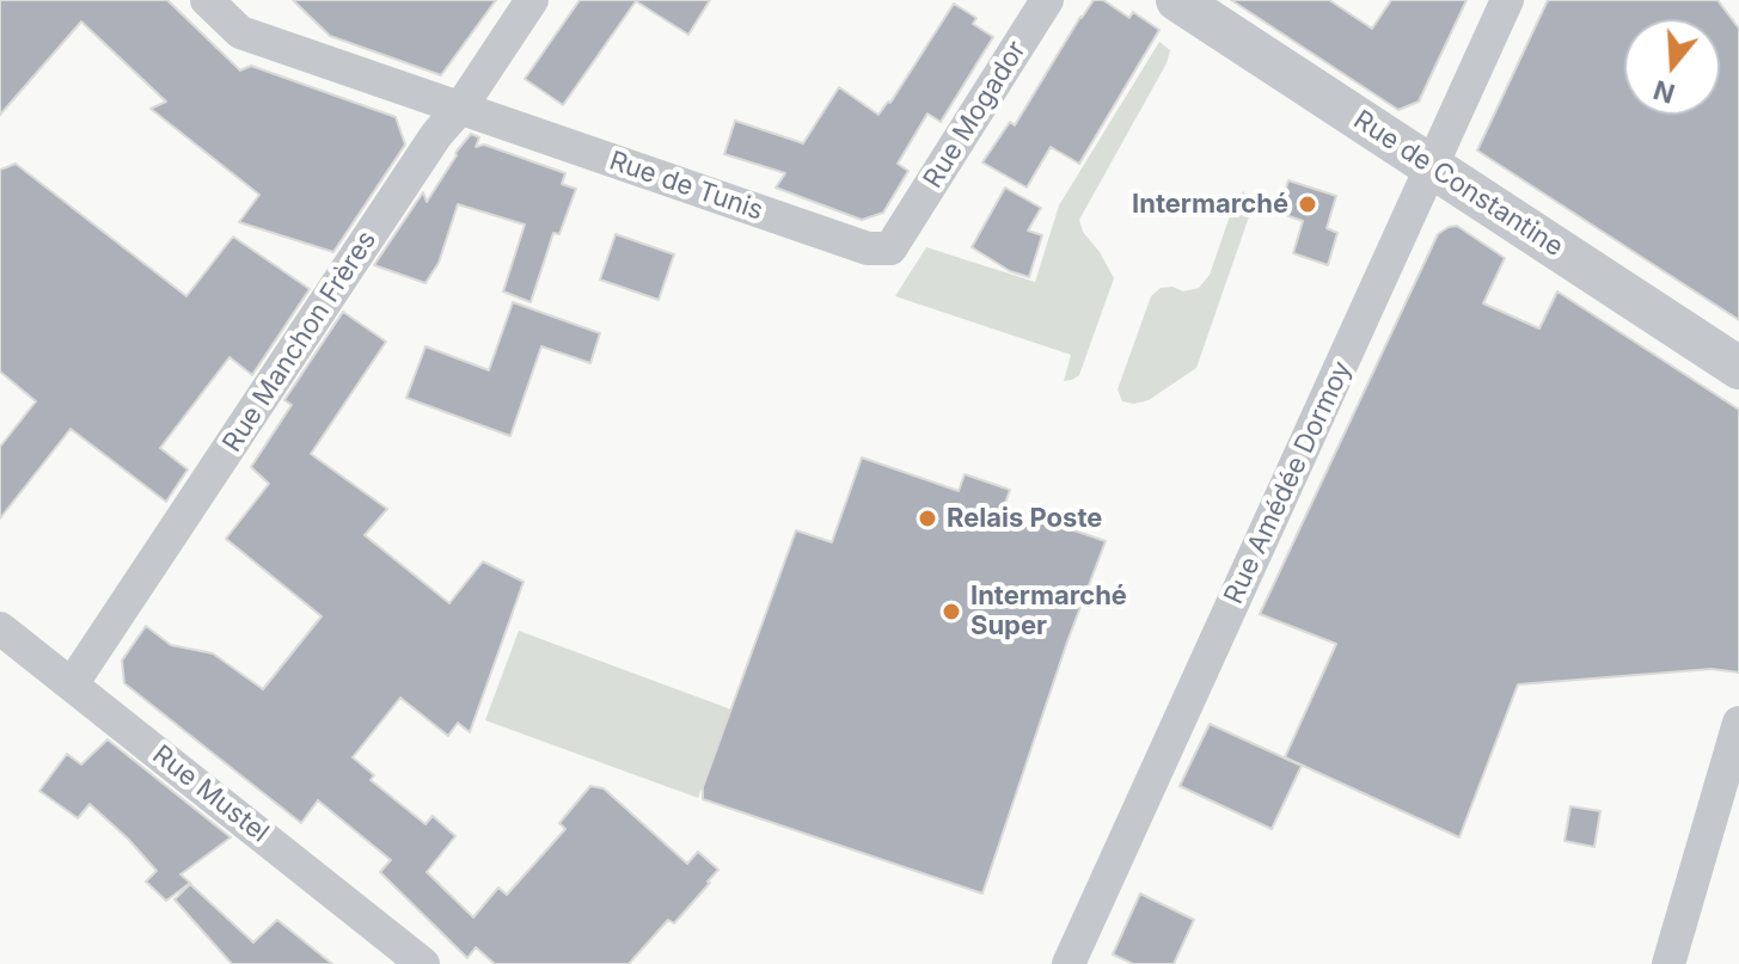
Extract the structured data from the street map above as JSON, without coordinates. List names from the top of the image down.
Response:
{
  "streets": {
    "street": [
      "Rue Mogador",
      "Rue de Constantine",
      "Rue de Tunis",
      "Rue Manchon Frères",
      "Rue Amédée Dormoy",
      "Rue Mustel"
    ]
  },
  "crossings": [
    ["Rue Mogador", "Rue de Tunis"],
    ["Rue de Constantine", "Rue Amédée Dormoy"],
    ["Rue de Tunis", "Rue Manchon Frères"],
    ["Rue Manchon Frères", "Rue Mustel"]
  ],
  "places": ["Intermarché", "Relais Poste", "Intermarché Super"],
  "north": "bottom"
}
